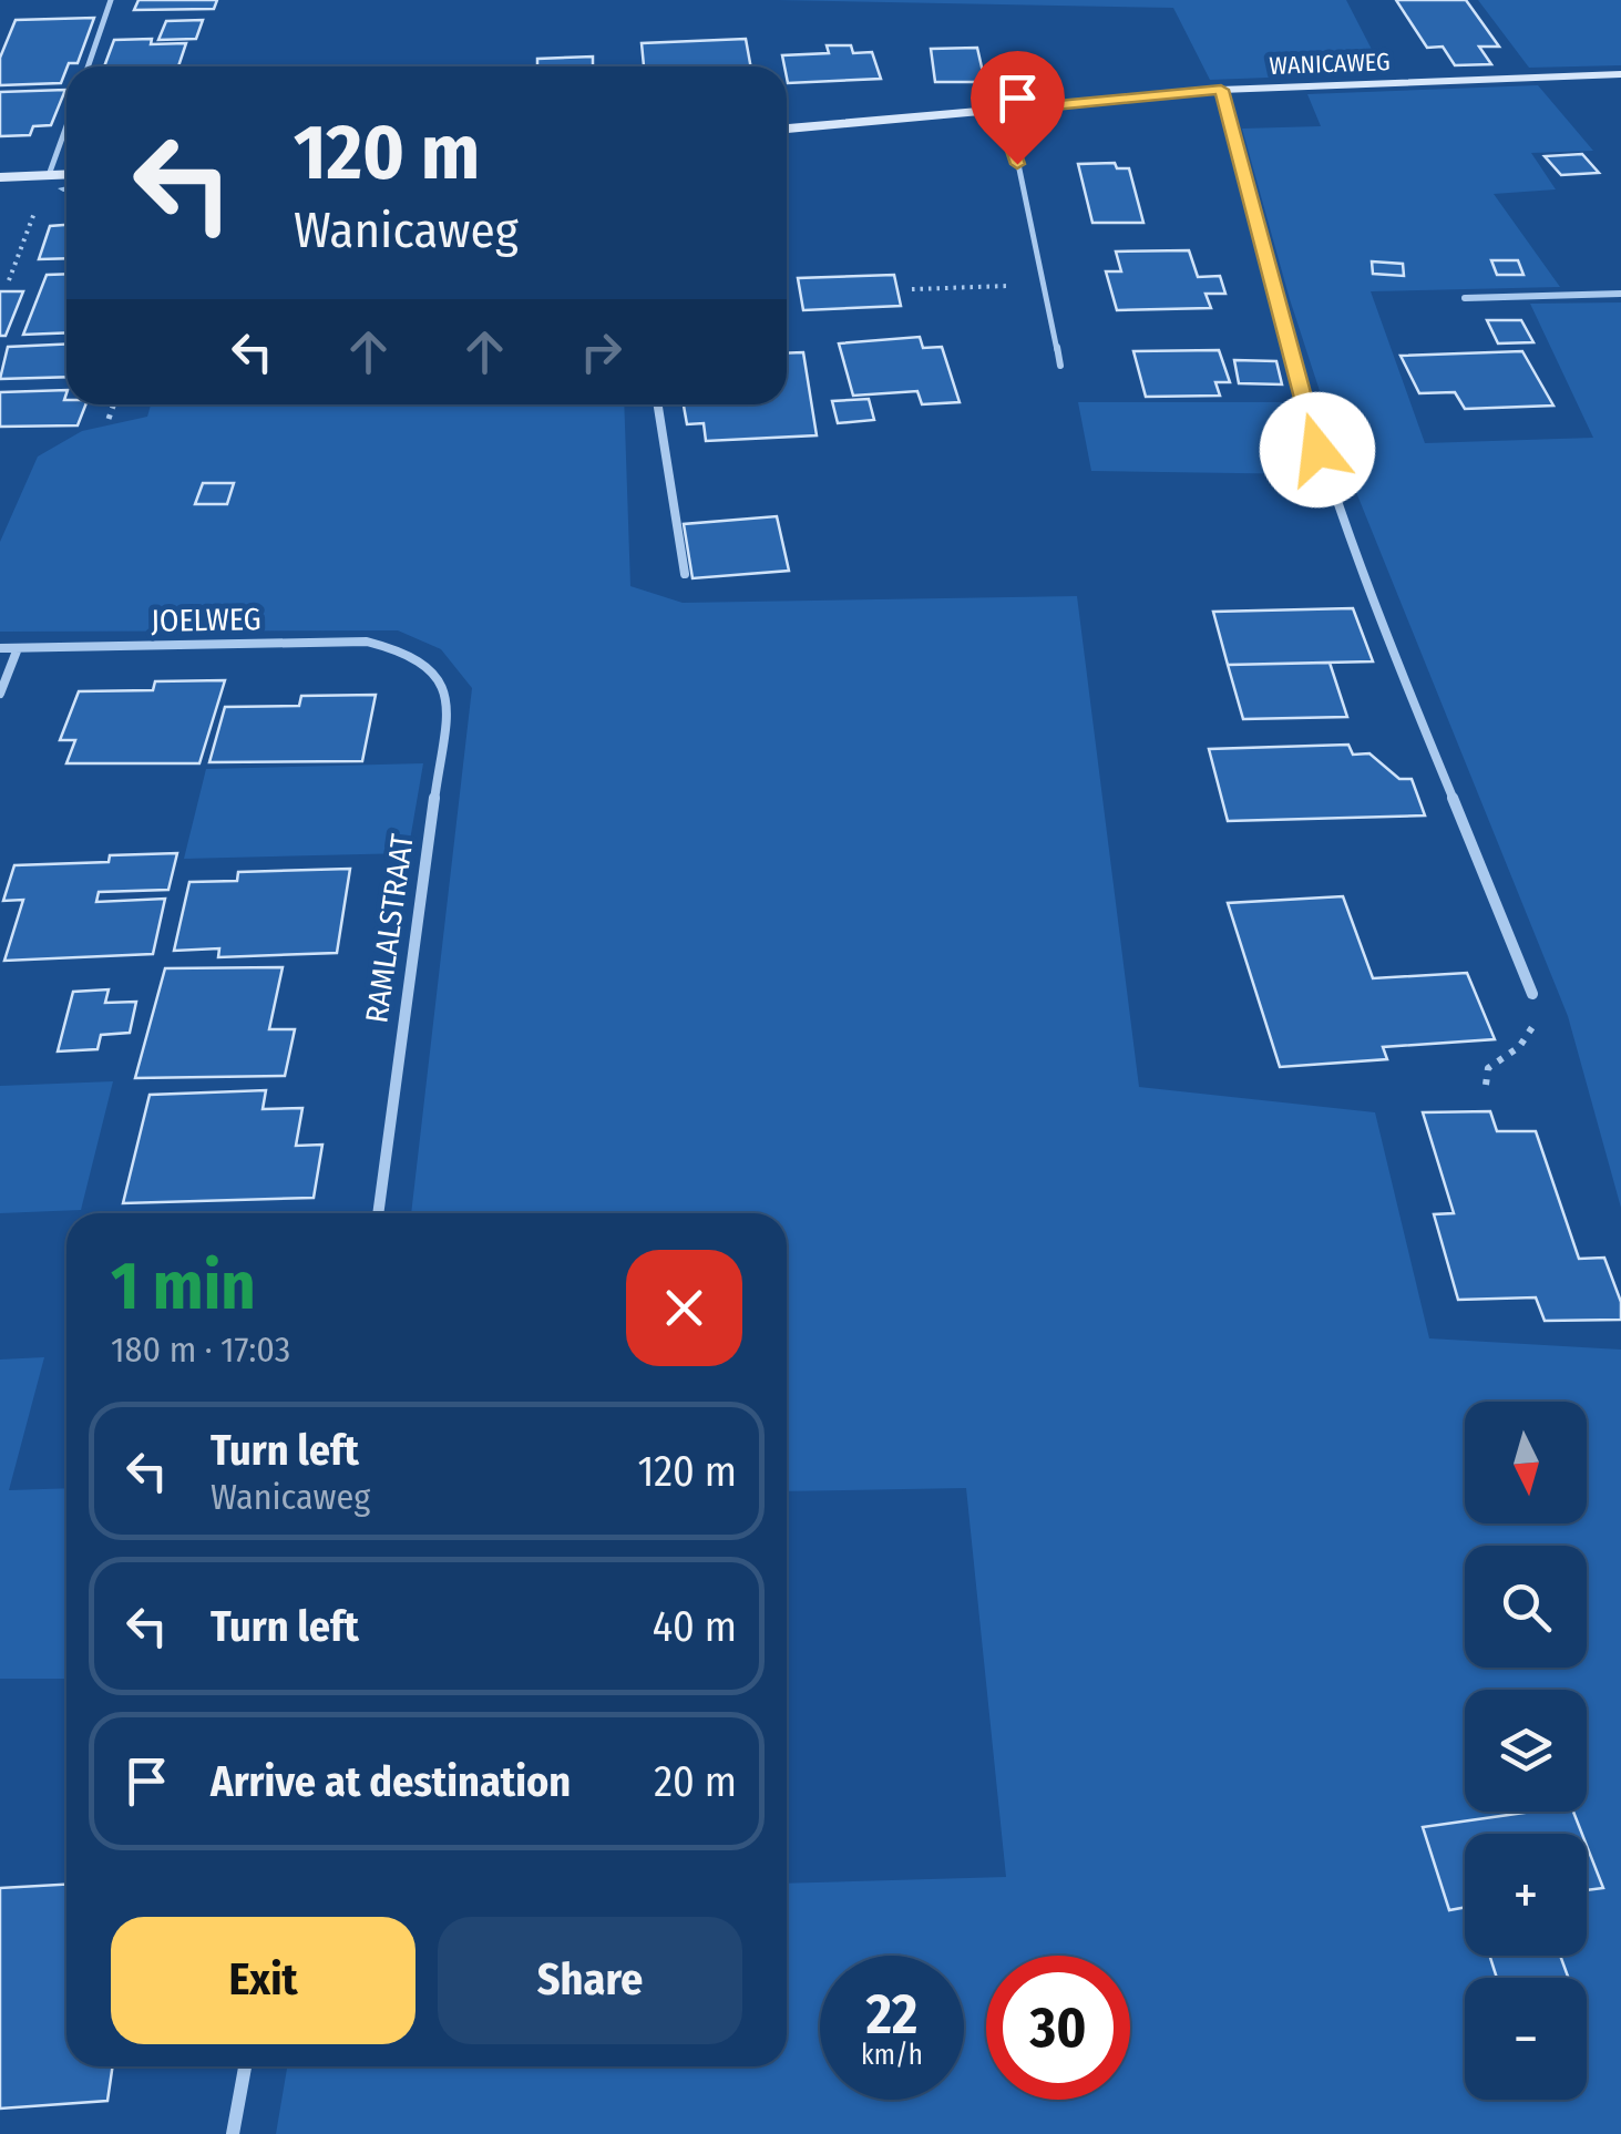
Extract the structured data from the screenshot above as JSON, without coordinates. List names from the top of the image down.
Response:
{
  "streets": {
    "street": ["WANICAWEG", "JOELWEG", "RAMLALSTRAAT"]
  },
  "crossings": [
    ["JOELWEG", "RAMLALSTRAAT"]
  ],
  "north": "bottom",
  "page": {
    "turn": ["120 m", "Wanicaweg"],
    "heading": ["1 min", "180 m · 17:03"],
    "map_buttons": ["+", "−"],
    "list": [
      {
        "name": "Turn left",
        "note": "Wanicaweg",
        "value": "120 m"
      },
      {
        "name": "Turn left",
        "value": "40 m"
      },
      {
        "name": "Arrive at destination",
        "value": "20 m"
      }
    ],
    "buttons": ["Exit", "Share"],
    "speed": "22 km/h",
    "limit": "30"
  }
}
